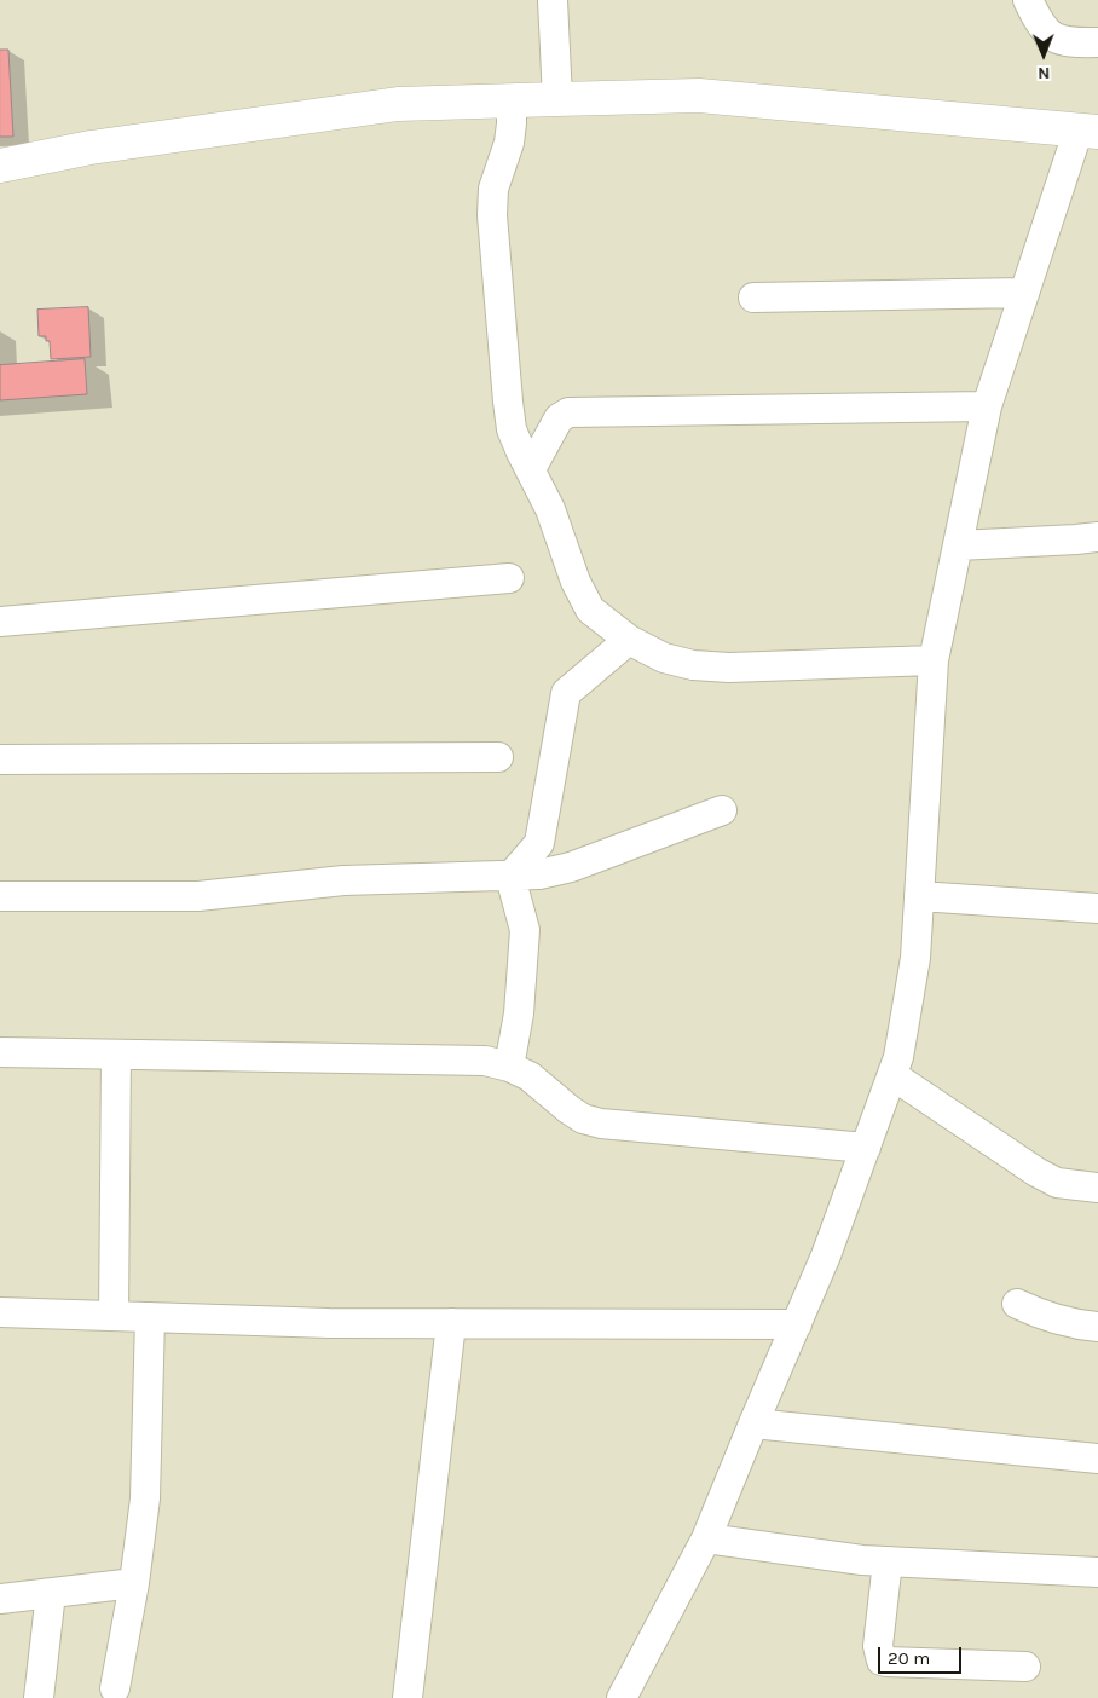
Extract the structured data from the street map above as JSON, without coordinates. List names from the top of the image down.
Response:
{
  "scale_bar": "20 m",
  "north": "bottom"
}
